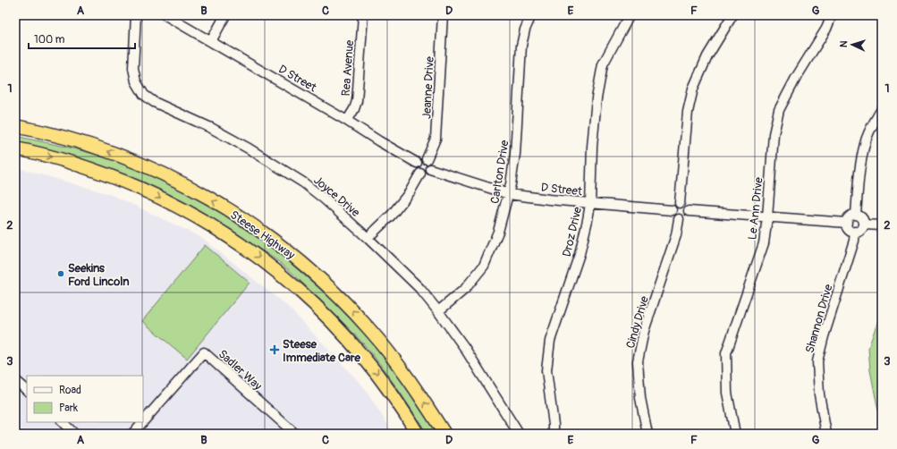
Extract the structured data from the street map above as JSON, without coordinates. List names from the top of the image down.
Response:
{
  "streets": {
    "highway": ["Steese Highway"],
    "street": [
      "Rea Avenue",
      "D Street",
      "Jeanne Drive",
      "Carlton Drive",
      "Joyce Drive",
      "Le Ann Drive",
      "Droz Drive",
      "Shannon Drive",
      "Cindy Drive",
      "Sadler Way"
    ]
  },
  "crossings": [
    ["Rea Avenue", "D Street"],
    ["D Street", "Jeanne Drive"],
    ["D Street", "Carlton Drive"],
    ["D Street", "Droz Drive"],
    ["D Street", "Cindy Drive"],
    ["Carlton Drive", "Joyce Drive"]
  ],
  "places": {
    "other": ["Seekins Ford Lincoln"],
    "health": ["Steese Immediate Care"]
  },
  "legend": ["Road", "Park"],
  "scale_bar": "100 m",
  "north": "left",
  "grid": {
    "columns": [
      "A",
      "B",
      "C",
      "D",
      "E",
      "F",
      "G"
    ],
    "rows": ["1", "2", "3"]
  }
}
